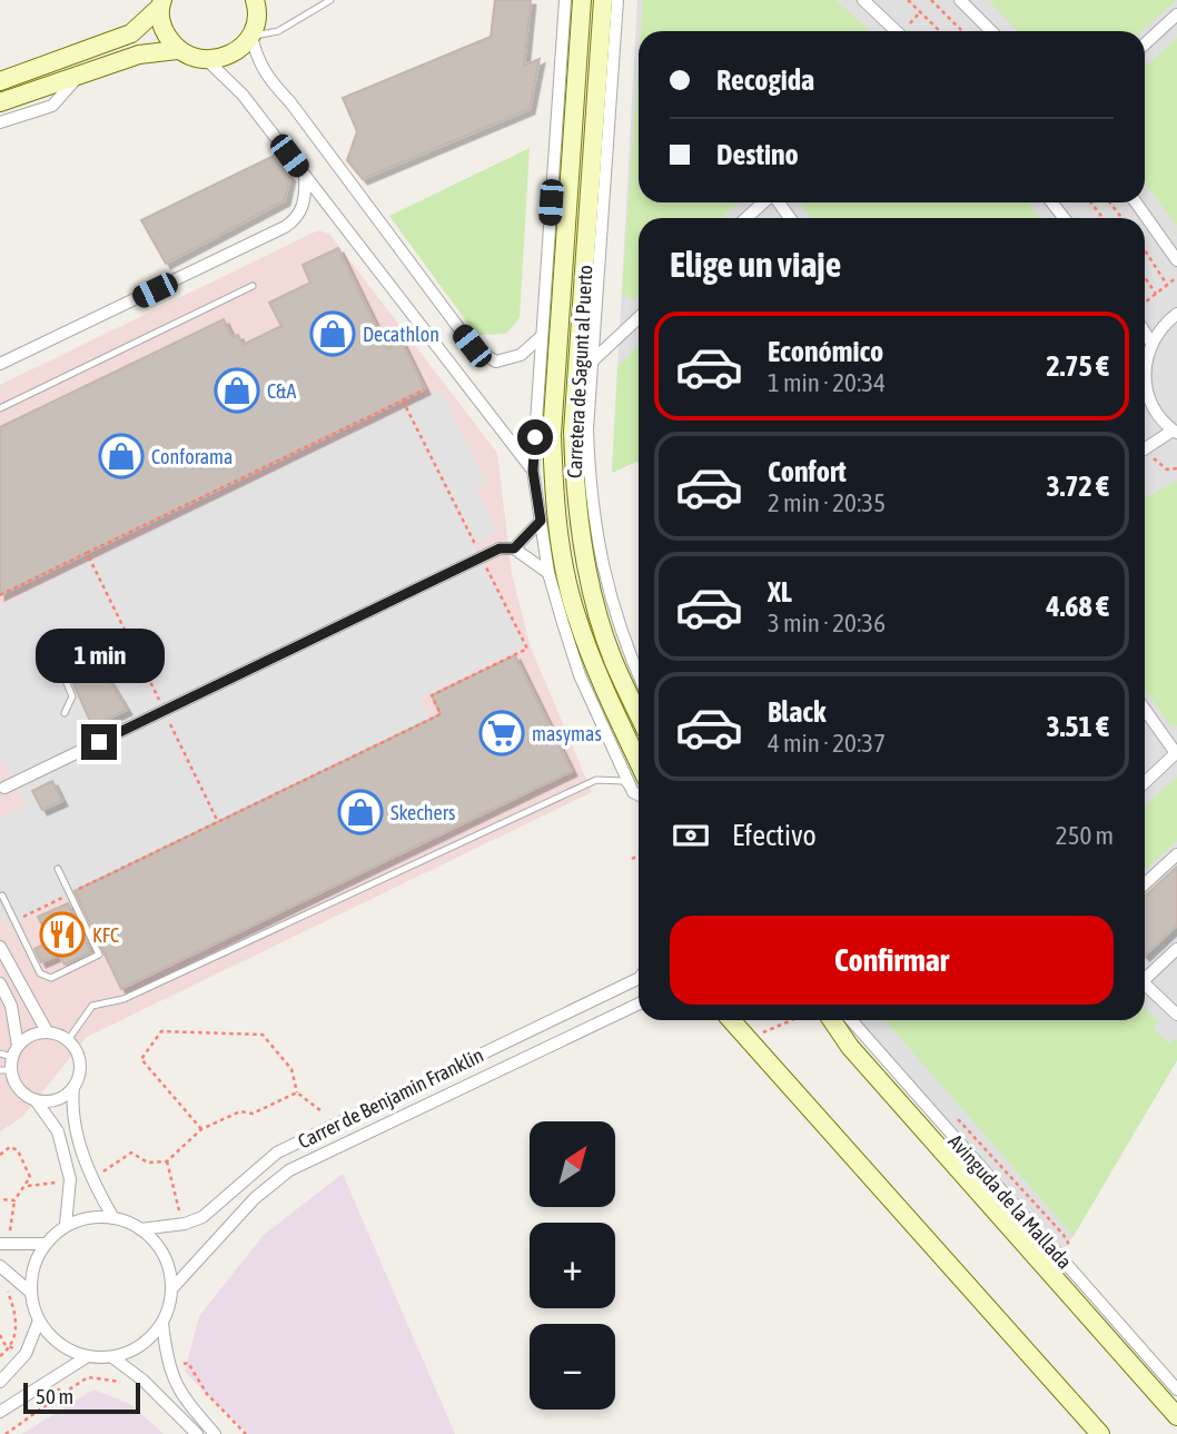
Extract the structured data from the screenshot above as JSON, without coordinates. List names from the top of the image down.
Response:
{
  "streets": {
    "street": ["Carretera de Sagunt al Puerto", "Carrer de Benjamin Franklin", "Avinguda de la Mallada"]
  },
  "places": {
    "shop": [
      "Decathlon",
      "C&A",
      "Conforama",
      "Skechers"
    ],
    "supermarket": ["masymas"],
    "restaurant": ["KFC"]
  },
  "scale_bar": "50 m",
  "north": "top right",
  "page": {
    "banner": ["Recogida", "Destino"],
    "heading": "Elige un viaje",
    "list": [
      {
        "name": "Económico",
        "note": "1 min · 20:34",
        "value": "2.75 €"
      },
      {
        "name": "Confort",
        "note": "2 min · 20:35",
        "value": "3.72 €"
      },
      {
        "name": "XL",
        "note": "3 min · 20:36",
        "value": "4.68 €"
      },
      {
        "name": "Black",
        "note": "4 min · 20:37",
        "value": "3.51 €"
      }
    ],
    "bubble": "1 min",
    "pay": ["Efectivo", "250 m"],
    "buttons": "Confirmar",
    "map_buttons": ["+", "−"],
    "scale": "50 m"
  }
}
